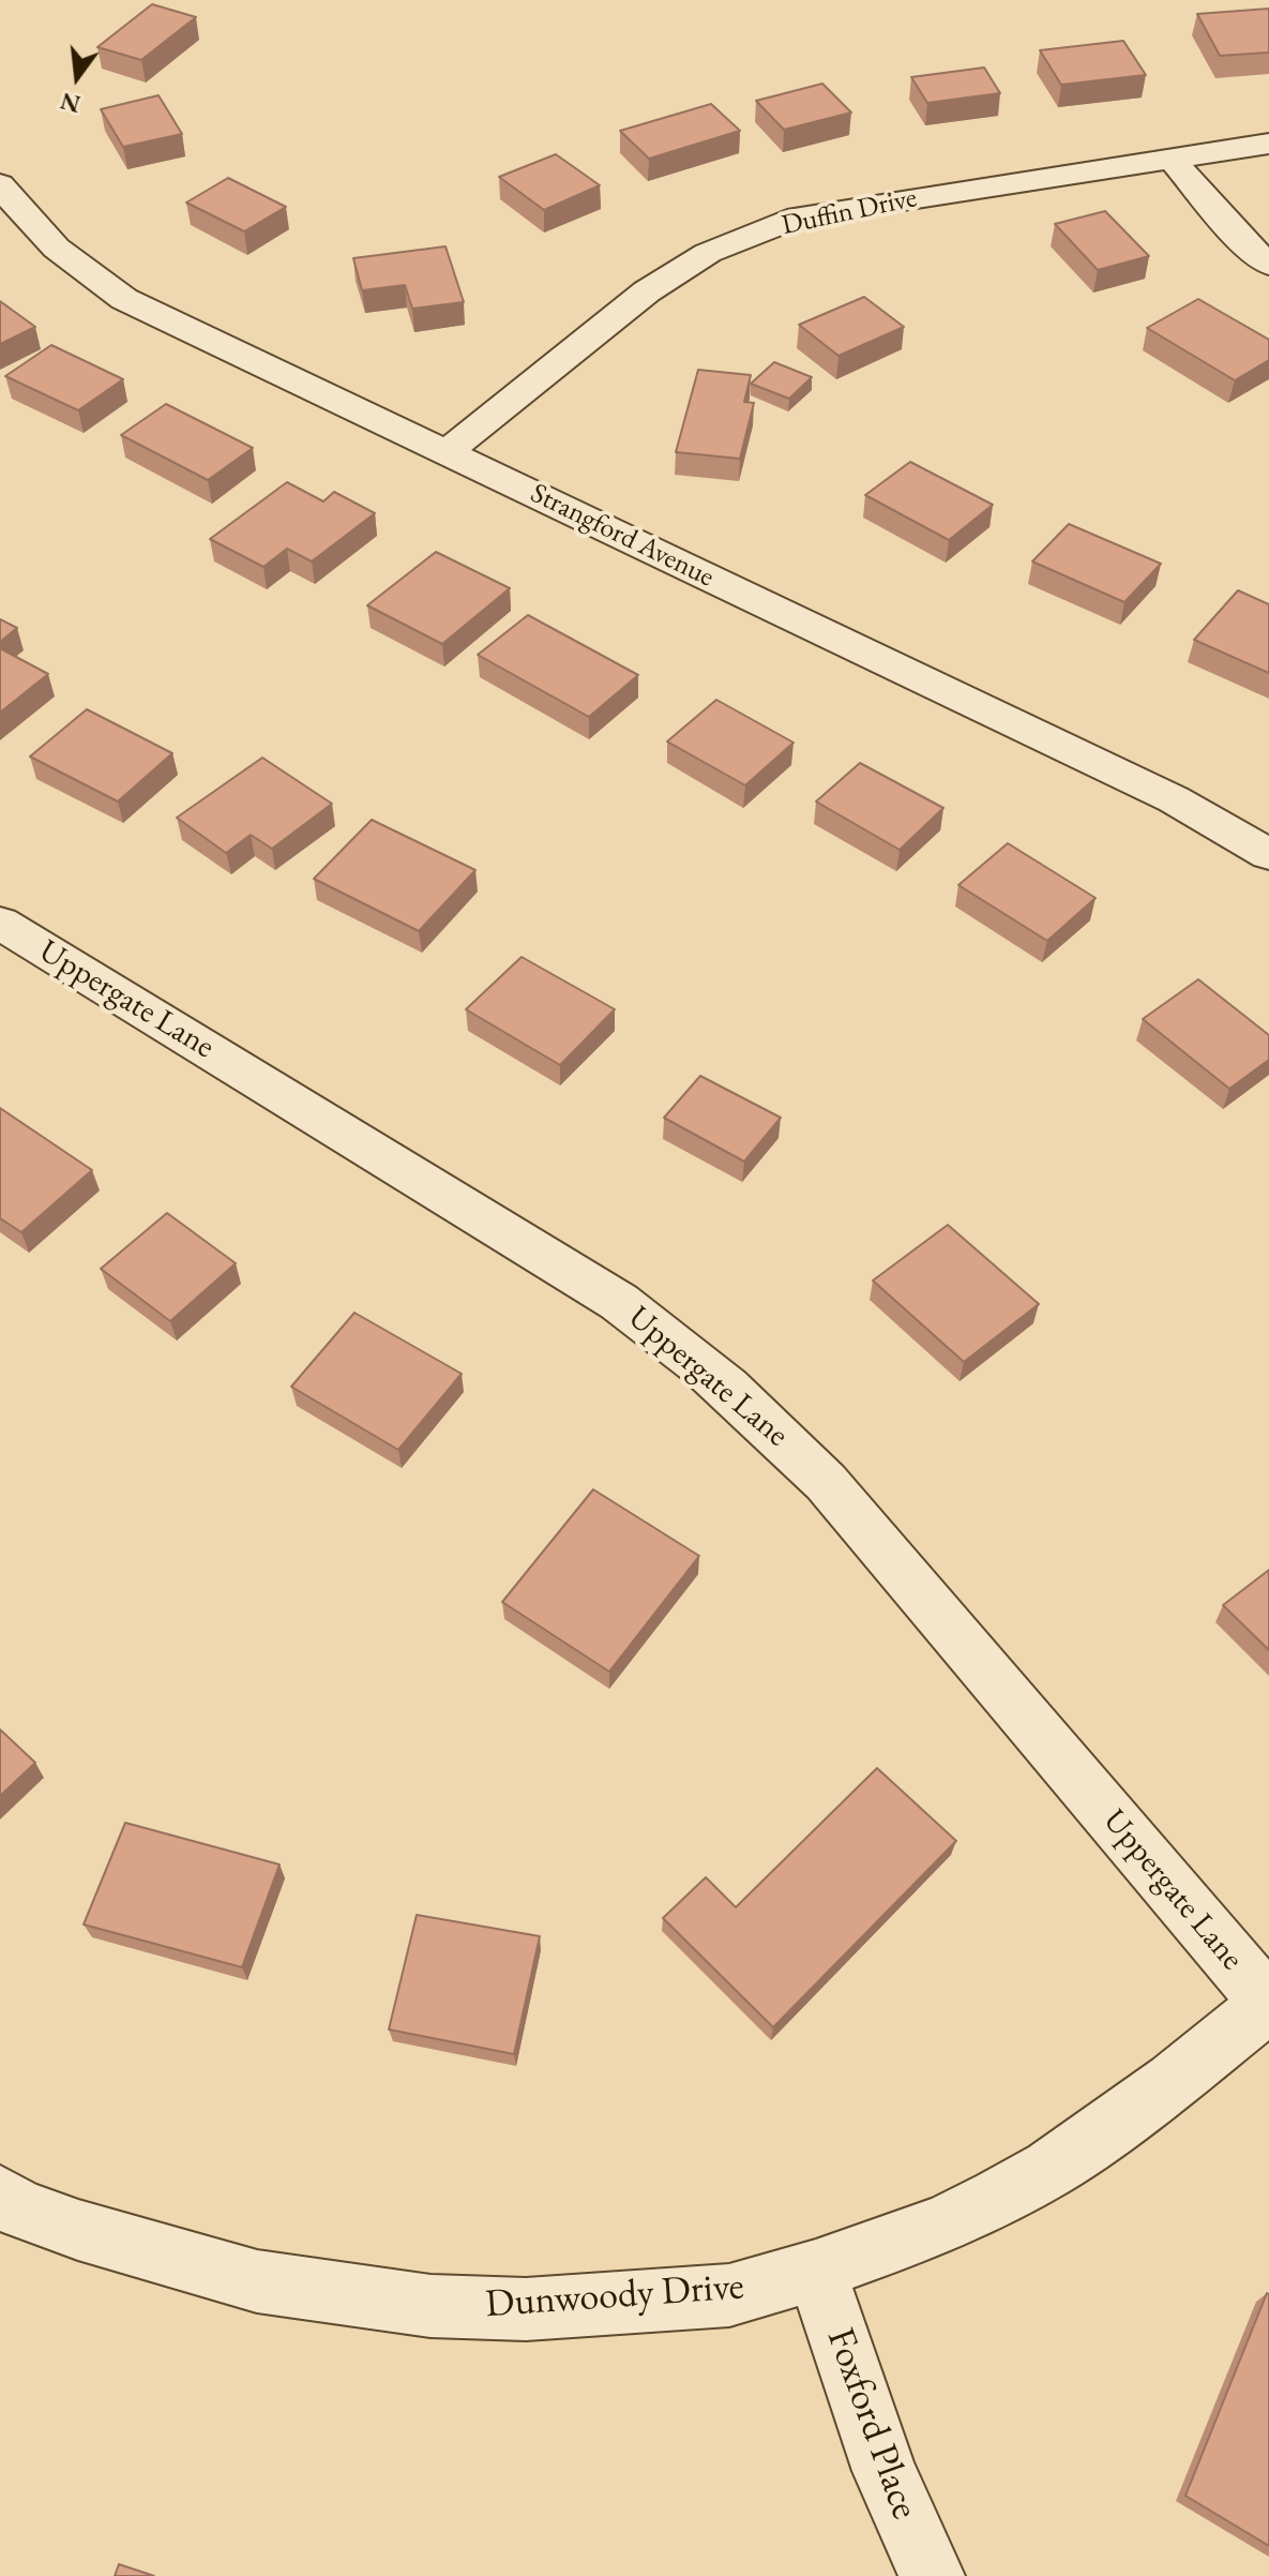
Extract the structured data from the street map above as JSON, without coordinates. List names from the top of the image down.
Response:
{
  "streets": {
    "street": [
      "Duffin Drive",
      "Strangford Avenue",
      "Uppergate Lane",
      "Dunwoody Drive",
      "Foxford Place"
    ]
  },
  "crossings": [
    ["Duffin Drive", "Strangford Avenue"],
    ["Uppergate Lane", "Dunwoody Drive"],
    ["Dunwoody Drive", "Foxford Place"]
  ],
  "north": "bottom"
}
